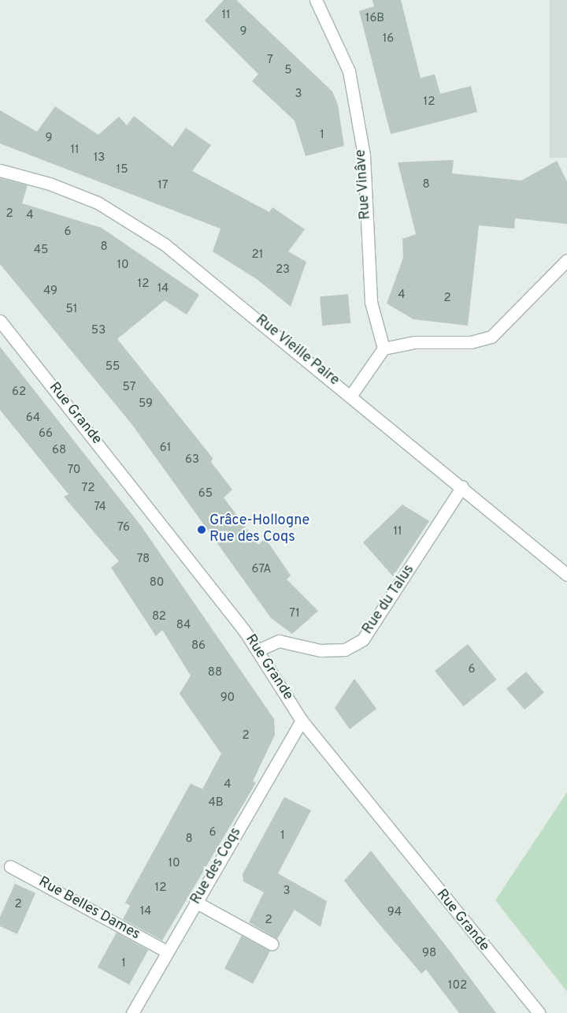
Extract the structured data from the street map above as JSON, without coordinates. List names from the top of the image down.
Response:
{
  "streets": {
    "street": [
      "Rue Vinâve",
      "Rue Vieille Paire",
      "Rue Grande",
      "Rue du Talus",
      "Rue des Coqs",
      "Rue Belles Dames"
    ]
  },
  "crossings": [
    ["Rue Vieille Paire", "Rue du Talus"],
    ["Rue Grande", "Rue du Talus"],
    ["Rue Grande", "Rue des Coqs"],
    ["Rue des Coqs", "Rue Belles Dames"]
  ],
  "places": ["Grâce-Hollogne Rue des Coqs"],
  "house_numbers": [
    "11",
    "16B",
    "9",
    "16",
    "7",
    "5",
    "3",
    "12",
    "1",
    "9",
    "11",
    "13",
    "15",
    "8",
    "17",
    "2",
    "4",
    "6",
    "8",
    "45",
    "21",
    "10",
    "23",
    "12",
    "14",
    "49",
    "4",
    "2",
    "51",
    "53",
    "55",
    "57",
    "62",
    "59",
    "64",
    "66",
    "61",
    "68",
    "63",
    "70",
    "72",
    "65",
    "74",
    "76",
    "11",
    "78",
    "67A",
    "80",
    "71",
    "82",
    "84",
    "86",
    "6",
    "88",
    "90",
    "2",
    "4",
    "4B",
    "6",
    "1",
    "8",
    "10",
    "12",
    "3",
    "2",
    "14",
    "94",
    "2",
    "98",
    "1",
    "102"
  ]
}
